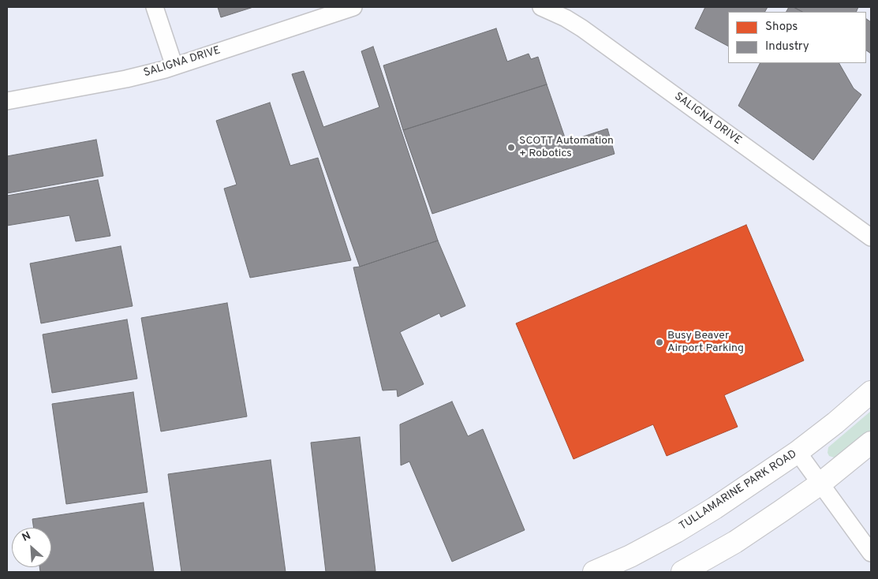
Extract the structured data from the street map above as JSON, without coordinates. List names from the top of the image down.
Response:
{
  "streets": {
    "street": ["SALIGNA DRIVE", "TULLAMARINE PARK ROAD"]
  },
  "places": ["SCOTT Automation + Robotics", "Busy Beaver Airport Parking"],
  "legend": ["Shops", "Industry"],
  "north": "top left"
}
